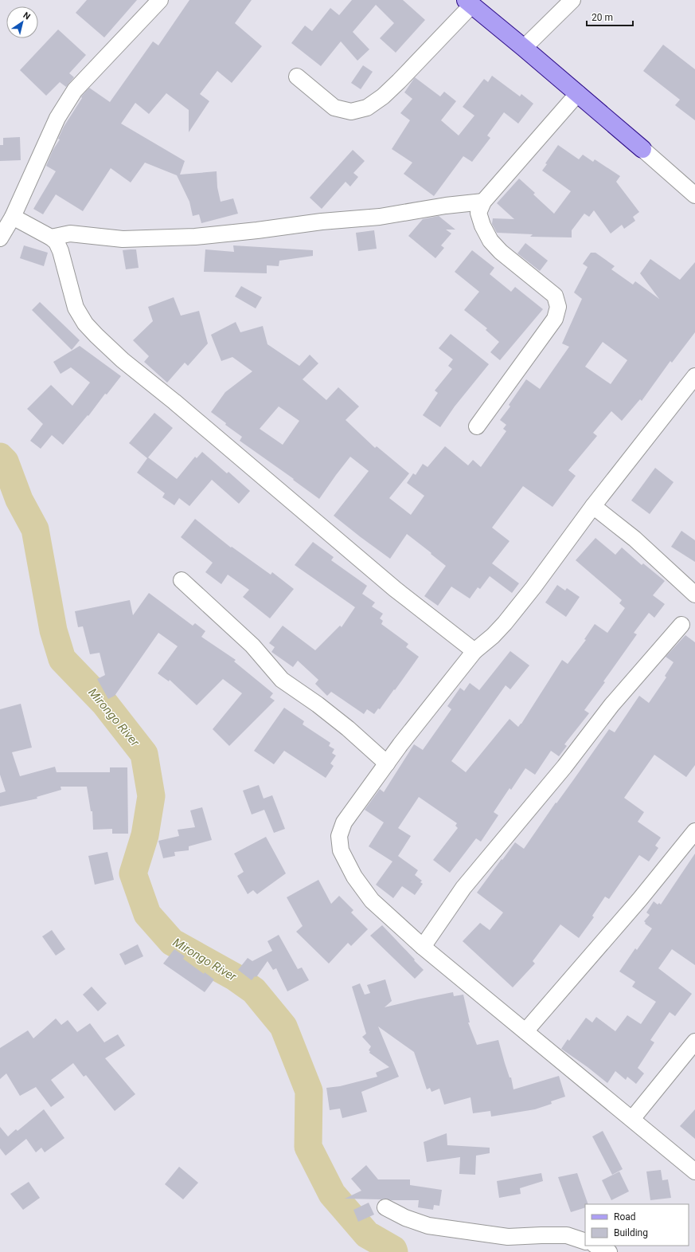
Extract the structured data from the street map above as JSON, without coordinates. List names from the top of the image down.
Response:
{
  "water": ["Mirongo River"],
  "legend": ["Road", "Building"],
  "scale_bar": "20 m",
  "north": "top right"
}
